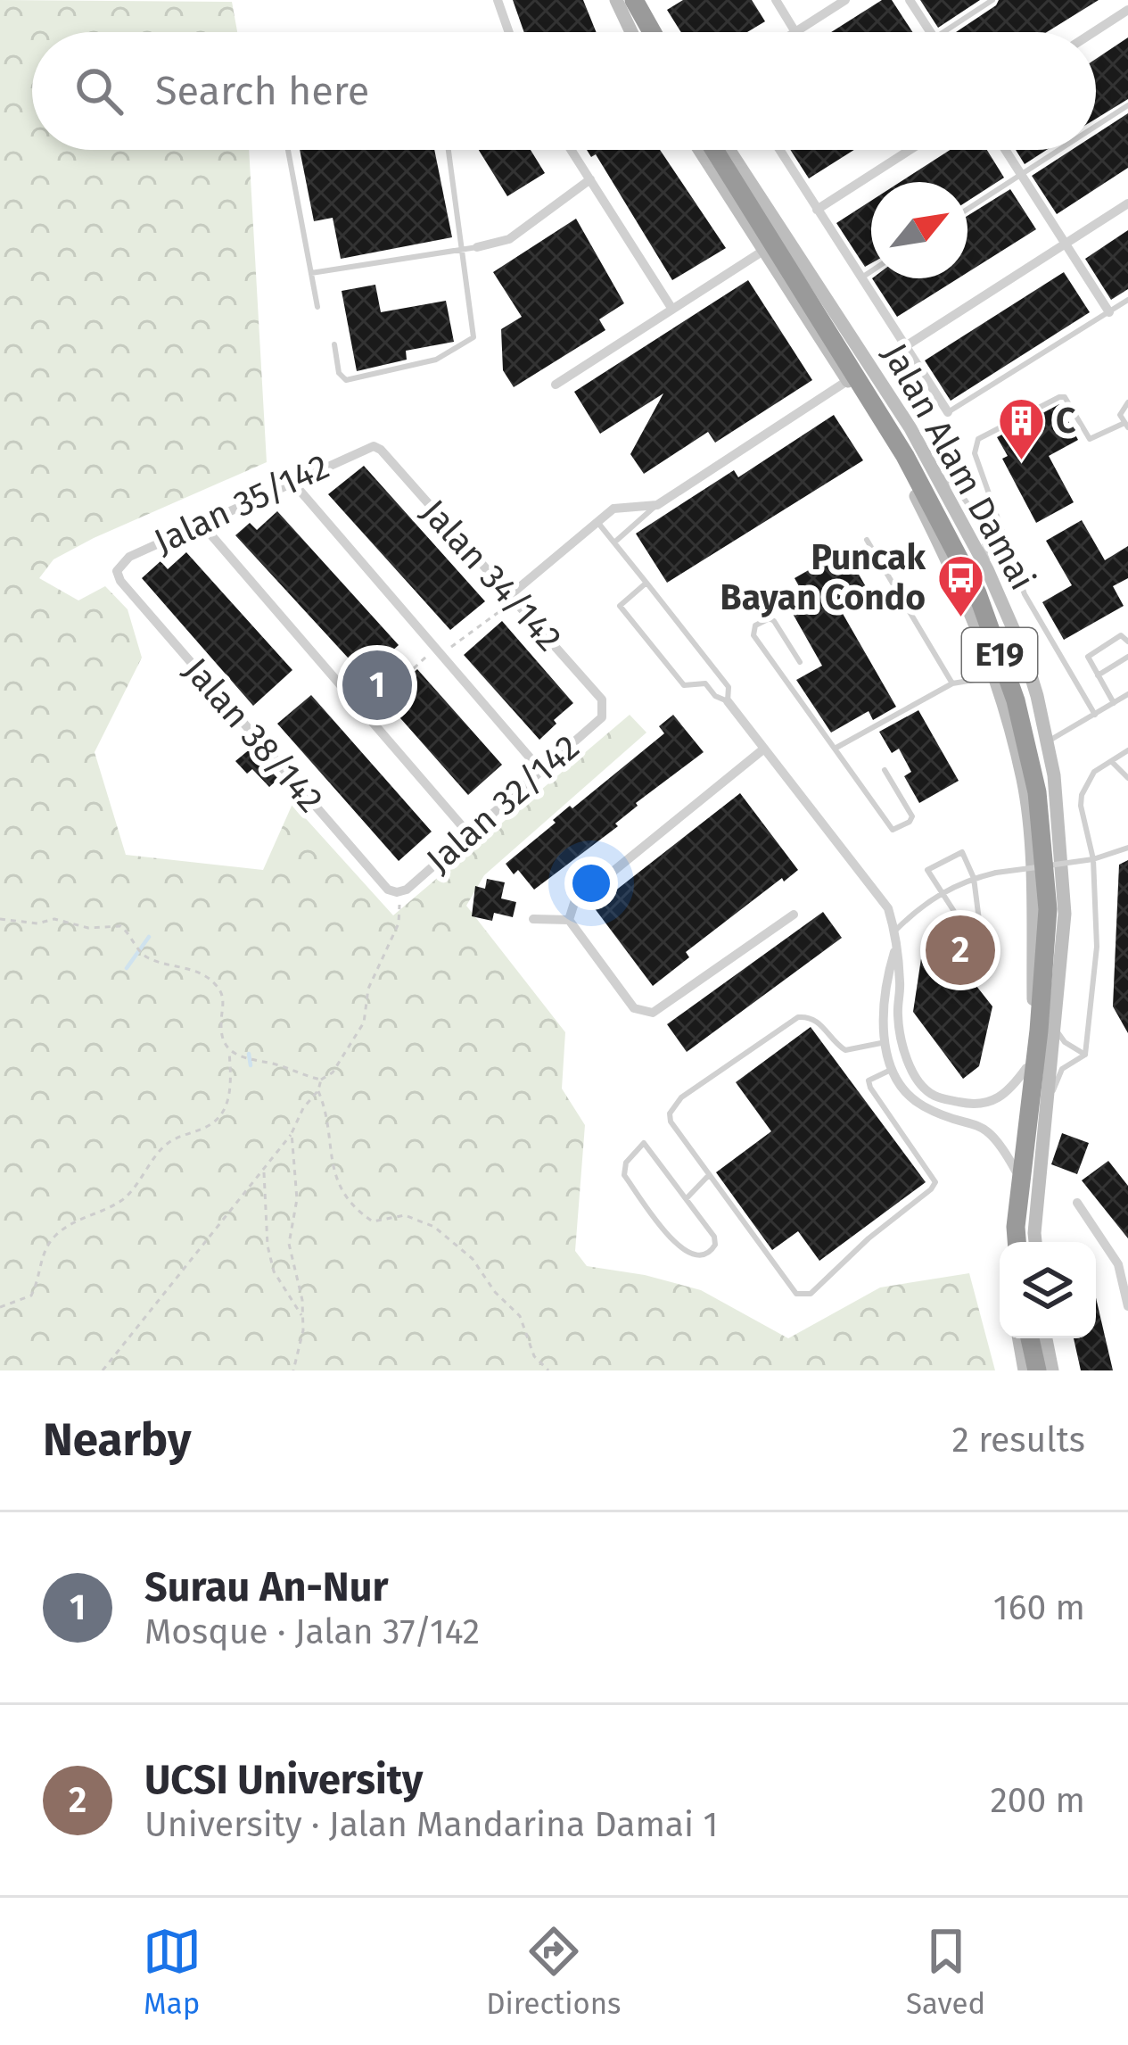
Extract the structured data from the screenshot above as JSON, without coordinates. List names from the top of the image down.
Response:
{
  "streets": {
    "highway": ["E19"],
    "main road": ["Jalan Alam Damai"],
    "street": [
      "Jalan 35/142",
      "Jalan 34/142",
      "Jalan 38/142",
      "Jalan 32/142"
    ]
  },
  "crossings": [
    ["Jalan 35/142", "Jalan 34/142"],
    ["Jalan 35/142", "Jalan 38/142"],
    ["Jalan 34/142", "Jalan 32/142"],
    ["Jalan 38/142", "Jalan 32/142"]
  ],
  "places": {
    "building": ["C"],
    "bus stop": ["Puncak Bayan Condo"]
  },
  "north": "top right",
  "page": {
    "search": "Search here",
    "pins": ["1", "2"],
    "heading": ["Nearby", "2 results"],
    "list": [
      {
        "mark": "1",
        "name": "Surau An-Nur",
        "note": "Mosque · Jalan 37/142",
        "value": "160 m"
      },
      {
        "mark": "2",
        "name": "UCSI University",
        "note": "University · Jalan Mandarina Damai 1",
        "value": "200 m"
      }
    ],
    "nav": ["Map", "Directions", "Saved"]
  }
}
